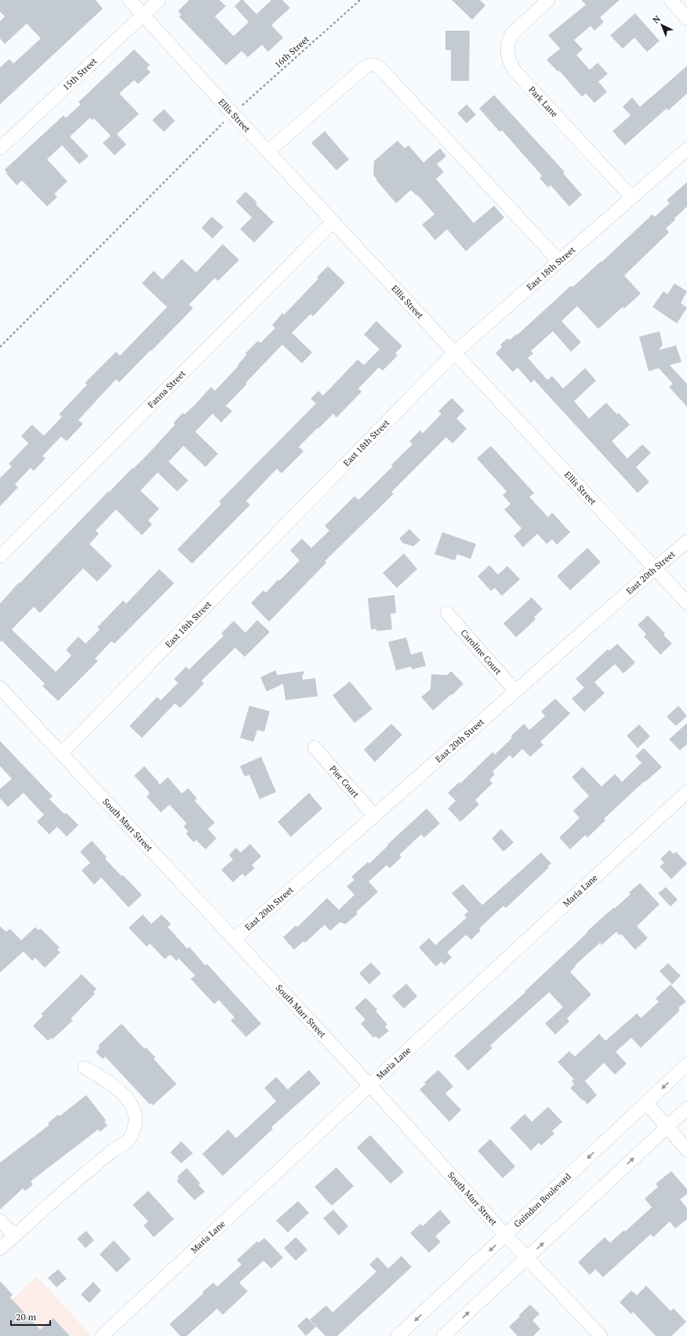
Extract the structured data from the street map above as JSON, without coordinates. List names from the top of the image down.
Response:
{
  "streets": {
    "street": [
      "15th Street",
      "Park Lane",
      "Ellis Street",
      "East 18th Street",
      "Fanna Street",
      "East 20th Street",
      "Caroline Court",
      "Pier Court",
      "South Marr Street",
      "Maria Lane",
      "Guindon Boulevard"
    ],
    "path": ["16th Street"]
  },
  "crossings": [
    ["16th Street", "Ellis Street"],
    ["15th Street", "Ellis Street"],
    ["Park Lane", "East 18th Street"],
    ["Ellis Street", "East 18th Street"],
    ["Ellis Street", "Fanna Street"],
    ["Ellis Street", "East 20th Street"],
    ["East 18th Street", "South Marr Street"],
    ["East 20th Street", "Caroline Court"],
    ["East 20th Street", "Pier Court"],
    ["East 20th Street", "South Marr Street"],
    ["South Marr Street", "Maria Lane"],
    ["South Marr Street", "Guindon Boulevard"]
  ],
  "scale_bar": "20 m",
  "north": "top left"
}
